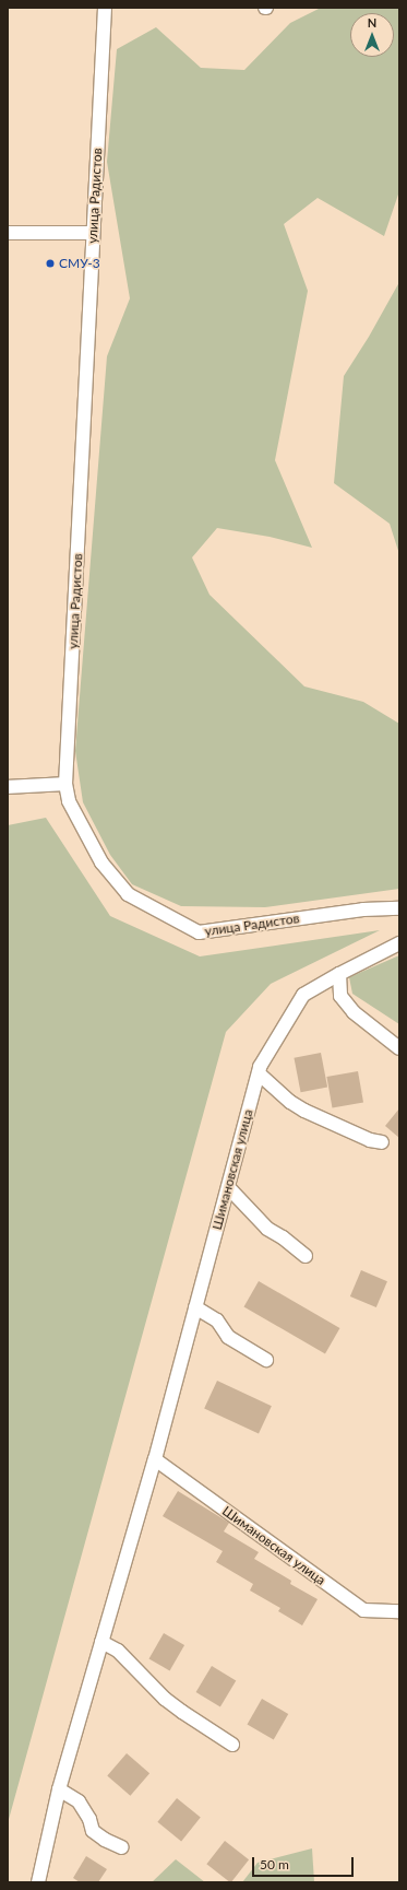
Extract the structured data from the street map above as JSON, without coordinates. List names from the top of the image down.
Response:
{
  "streets": {
    "street": ["улица Радистов", "Шимановская улица"]
  },
  "places": ["СМУ-3"],
  "scale_bar": "50 m",
  "north": "top"
}
